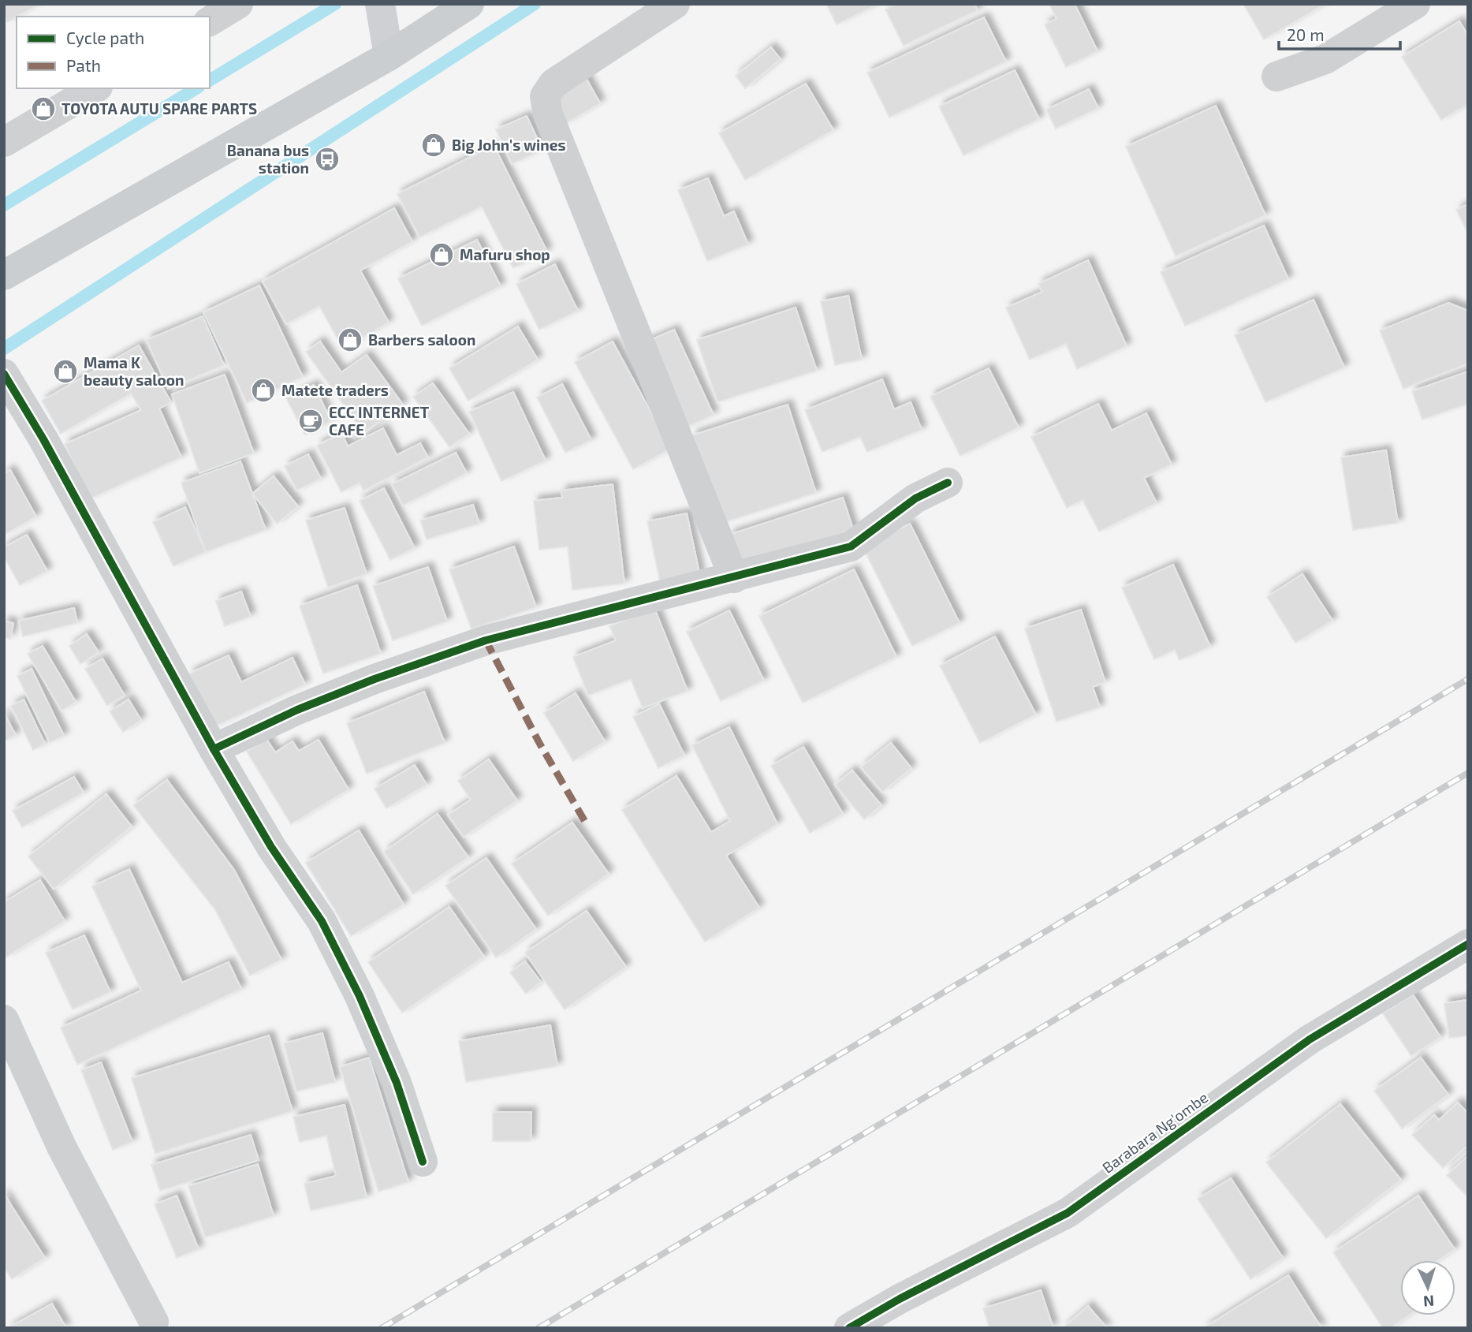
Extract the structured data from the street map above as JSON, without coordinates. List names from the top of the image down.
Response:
{
  "streets": {
    "street": ["Barabara Ng'ombe"]
  },
  "places": {
    "shop": [
      "TOYOTA AUTU SPARE PARTS",
      "Big John's wines",
      "Mafuru shop",
      "Barbers saloon",
      "Mama K beauty saloon",
      "Matete traders"
    ],
    "bus stop": ["Banana bus station"],
    "cafe": ["ECC INTERNET CAFE"]
  },
  "legend": ["Cycle path", "Path"],
  "scale_bar": "20 m",
  "north": "bottom"
}
